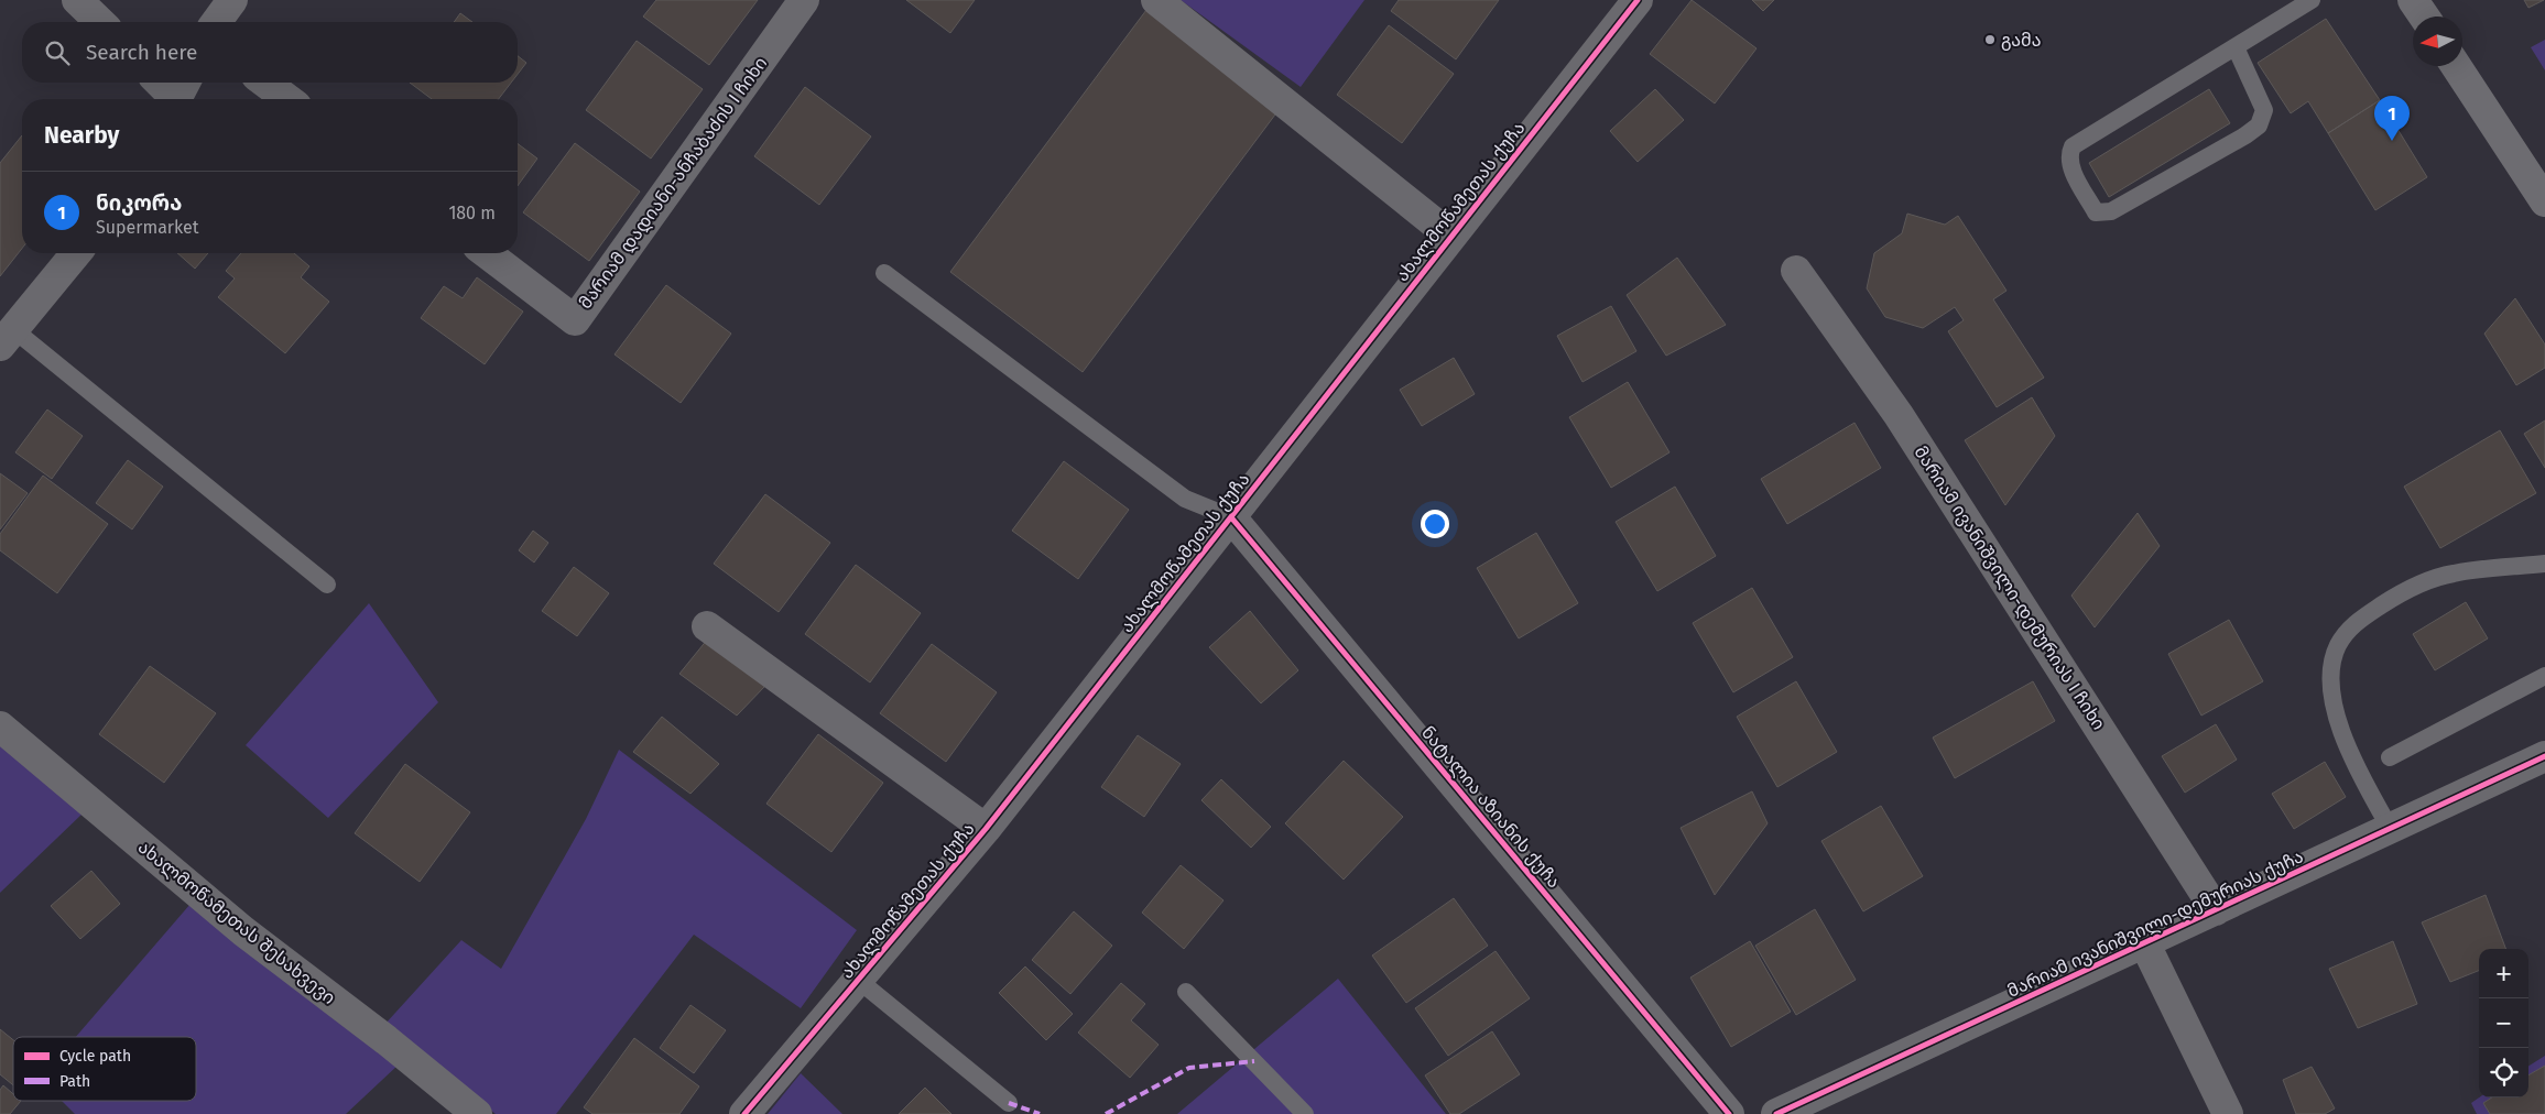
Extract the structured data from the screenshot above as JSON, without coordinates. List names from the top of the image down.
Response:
{
  "streets": {
    "street": [
      "მარიამ დადიანი-ანჩაბაძის I ჩიხი",
      "ახალმოწამეთას ქუჩა",
      "მარიამ ივანიშვილი-დემურიას I ჩიხი",
      "ნატალია აზიანის ქუჩა",
      "ახალმოწამეთას შესახვევი",
      "მარიამ ივანიშვილი-დემურიას ქუჩა"
    ]
  },
  "crossings": [
    ["ახალმოწამეთას ქუჩა", "ნატალია აზიანის ქუჩა"],
    ["მარიამ ივანიშვილი-დემურიას I ჩიხი", "მარიამ ივანიშვილი-დემურიას ქუჩა"]
  ],
  "places": ["გამა"],
  "legend": ["Cycle path", "Path"],
  "north": "left",
  "page": {
    "search": "Search here",
    "pins": "1",
    "heading": "Nearby",
    "list": [
      {
        "mark": "1",
        "name": "ნიკორა",
        "note": "Supermarket",
        "value": "180 m"
      }
    ],
    "map_buttons": ["+", "−"]
  }
}
